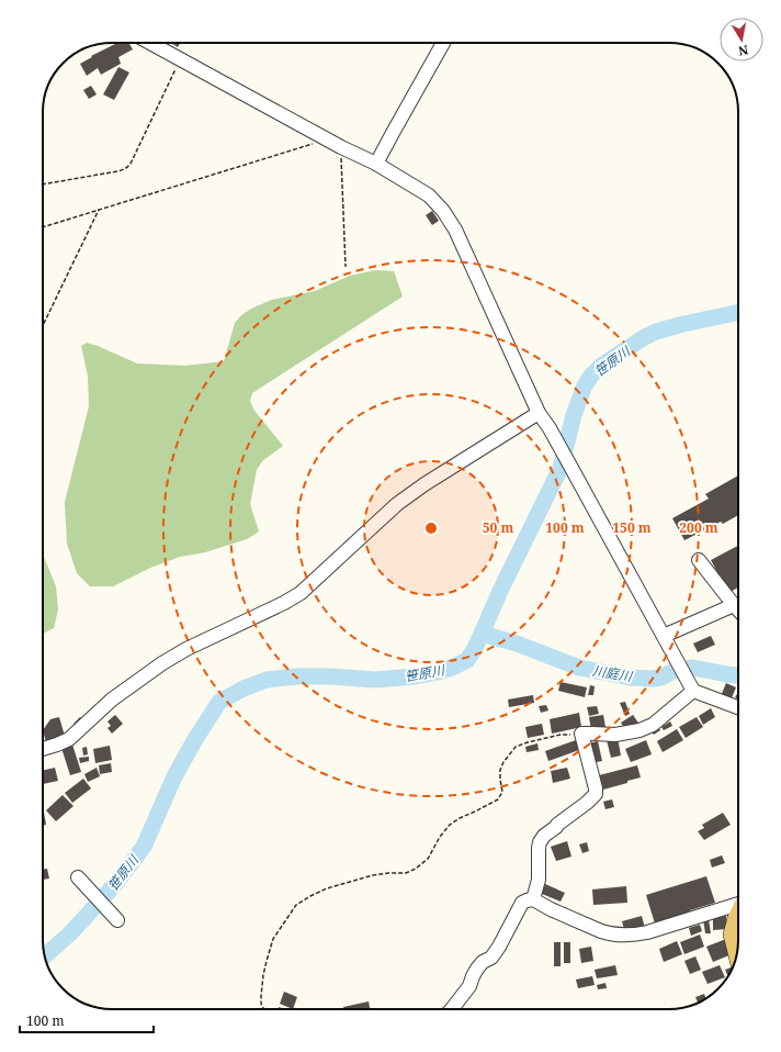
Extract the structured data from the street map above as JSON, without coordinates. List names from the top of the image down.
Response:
{
  "water": ["笹原川", "川庭川"],
  "scale_bar": "100 m",
  "north": "bottom",
  "rings": [
    "50 m",
    "100 m",
    "150 m",
    "200 m"
  ]
}
